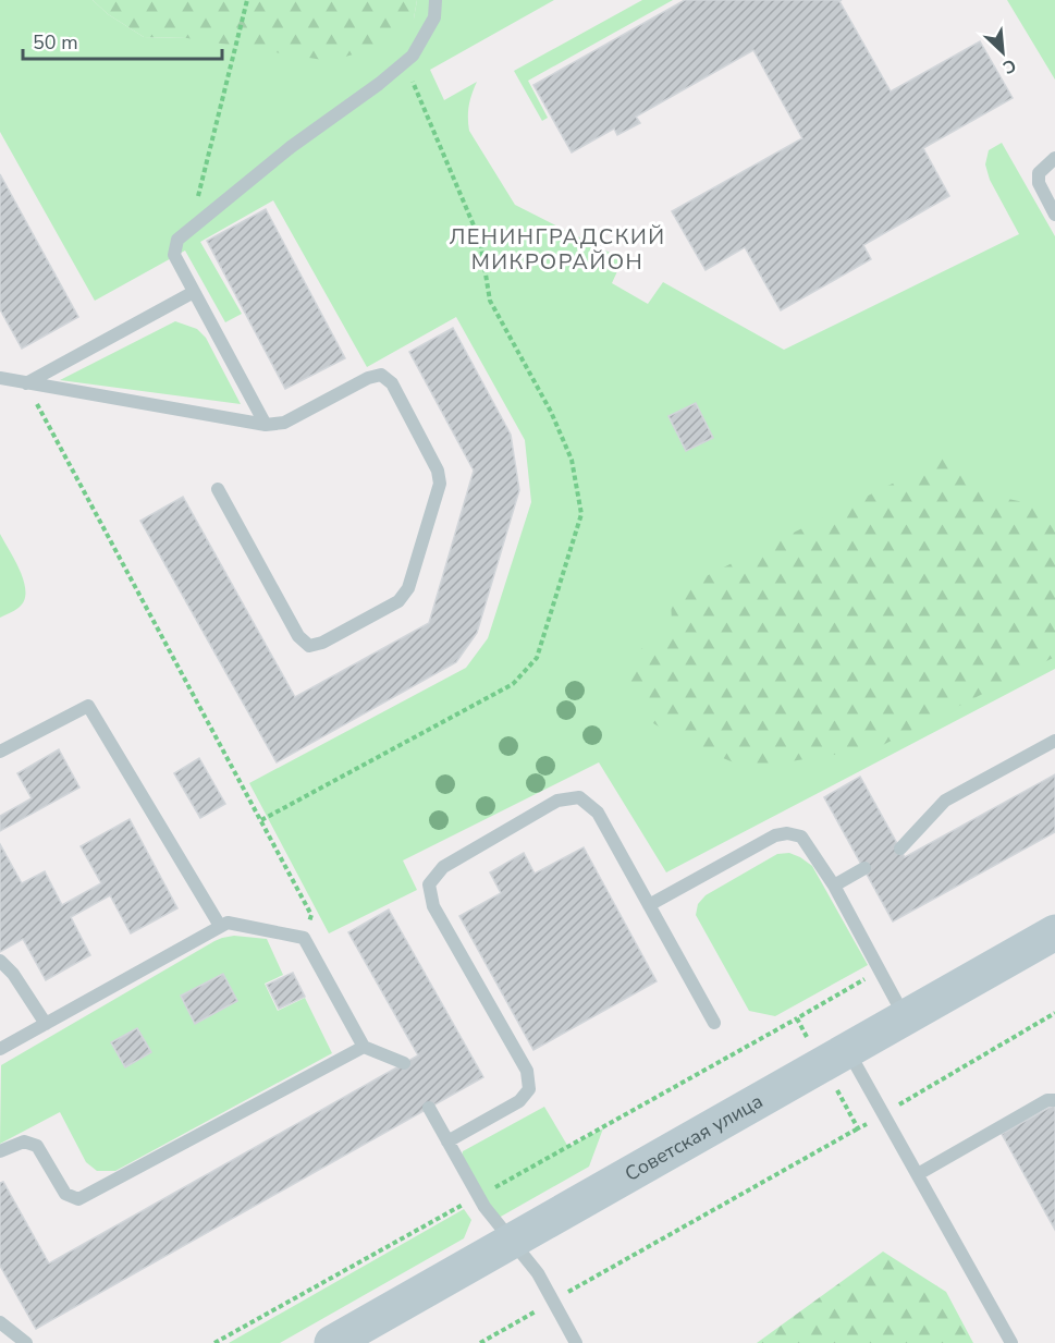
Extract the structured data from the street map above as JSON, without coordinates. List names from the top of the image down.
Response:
{
  "streets": {
    "street": ["Советская улица"]
  },
  "districts": ["ЛЕНИНГРАДСКИЙ МИКРОРАЙОН"],
  "scale_bar": "50 m",
  "north": "bottom right"
}
